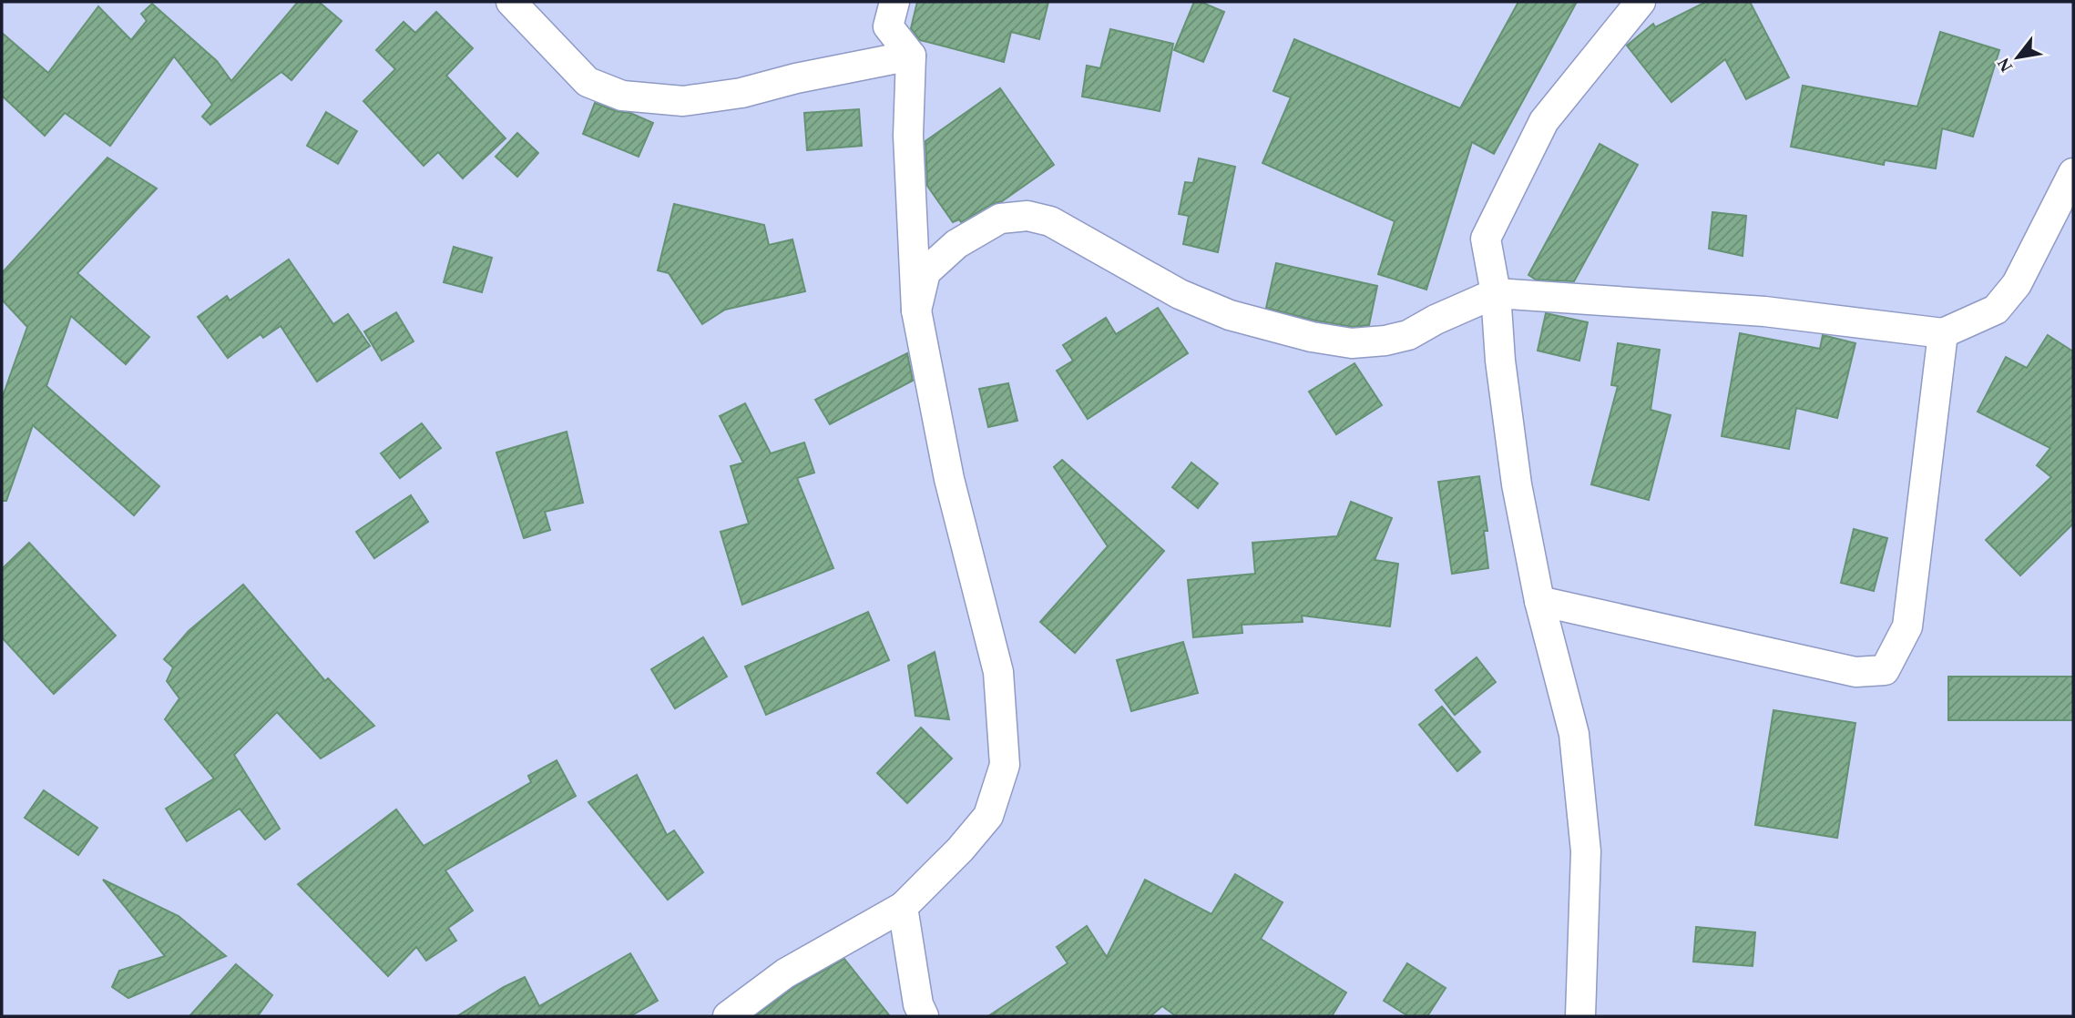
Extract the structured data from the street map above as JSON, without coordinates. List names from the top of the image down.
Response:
{
  "north": "bottom left"
}
